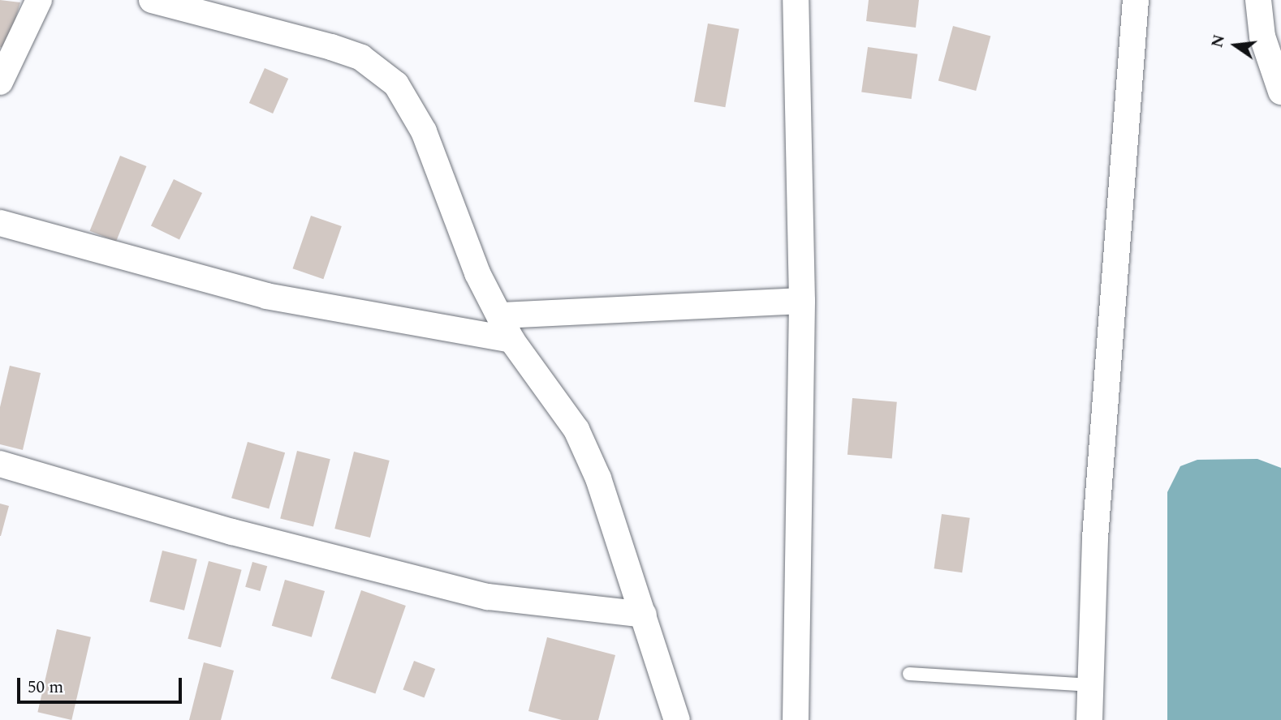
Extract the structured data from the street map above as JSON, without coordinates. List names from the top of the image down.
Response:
{
  "scale_bar": "50 m",
  "north": "left"
}
